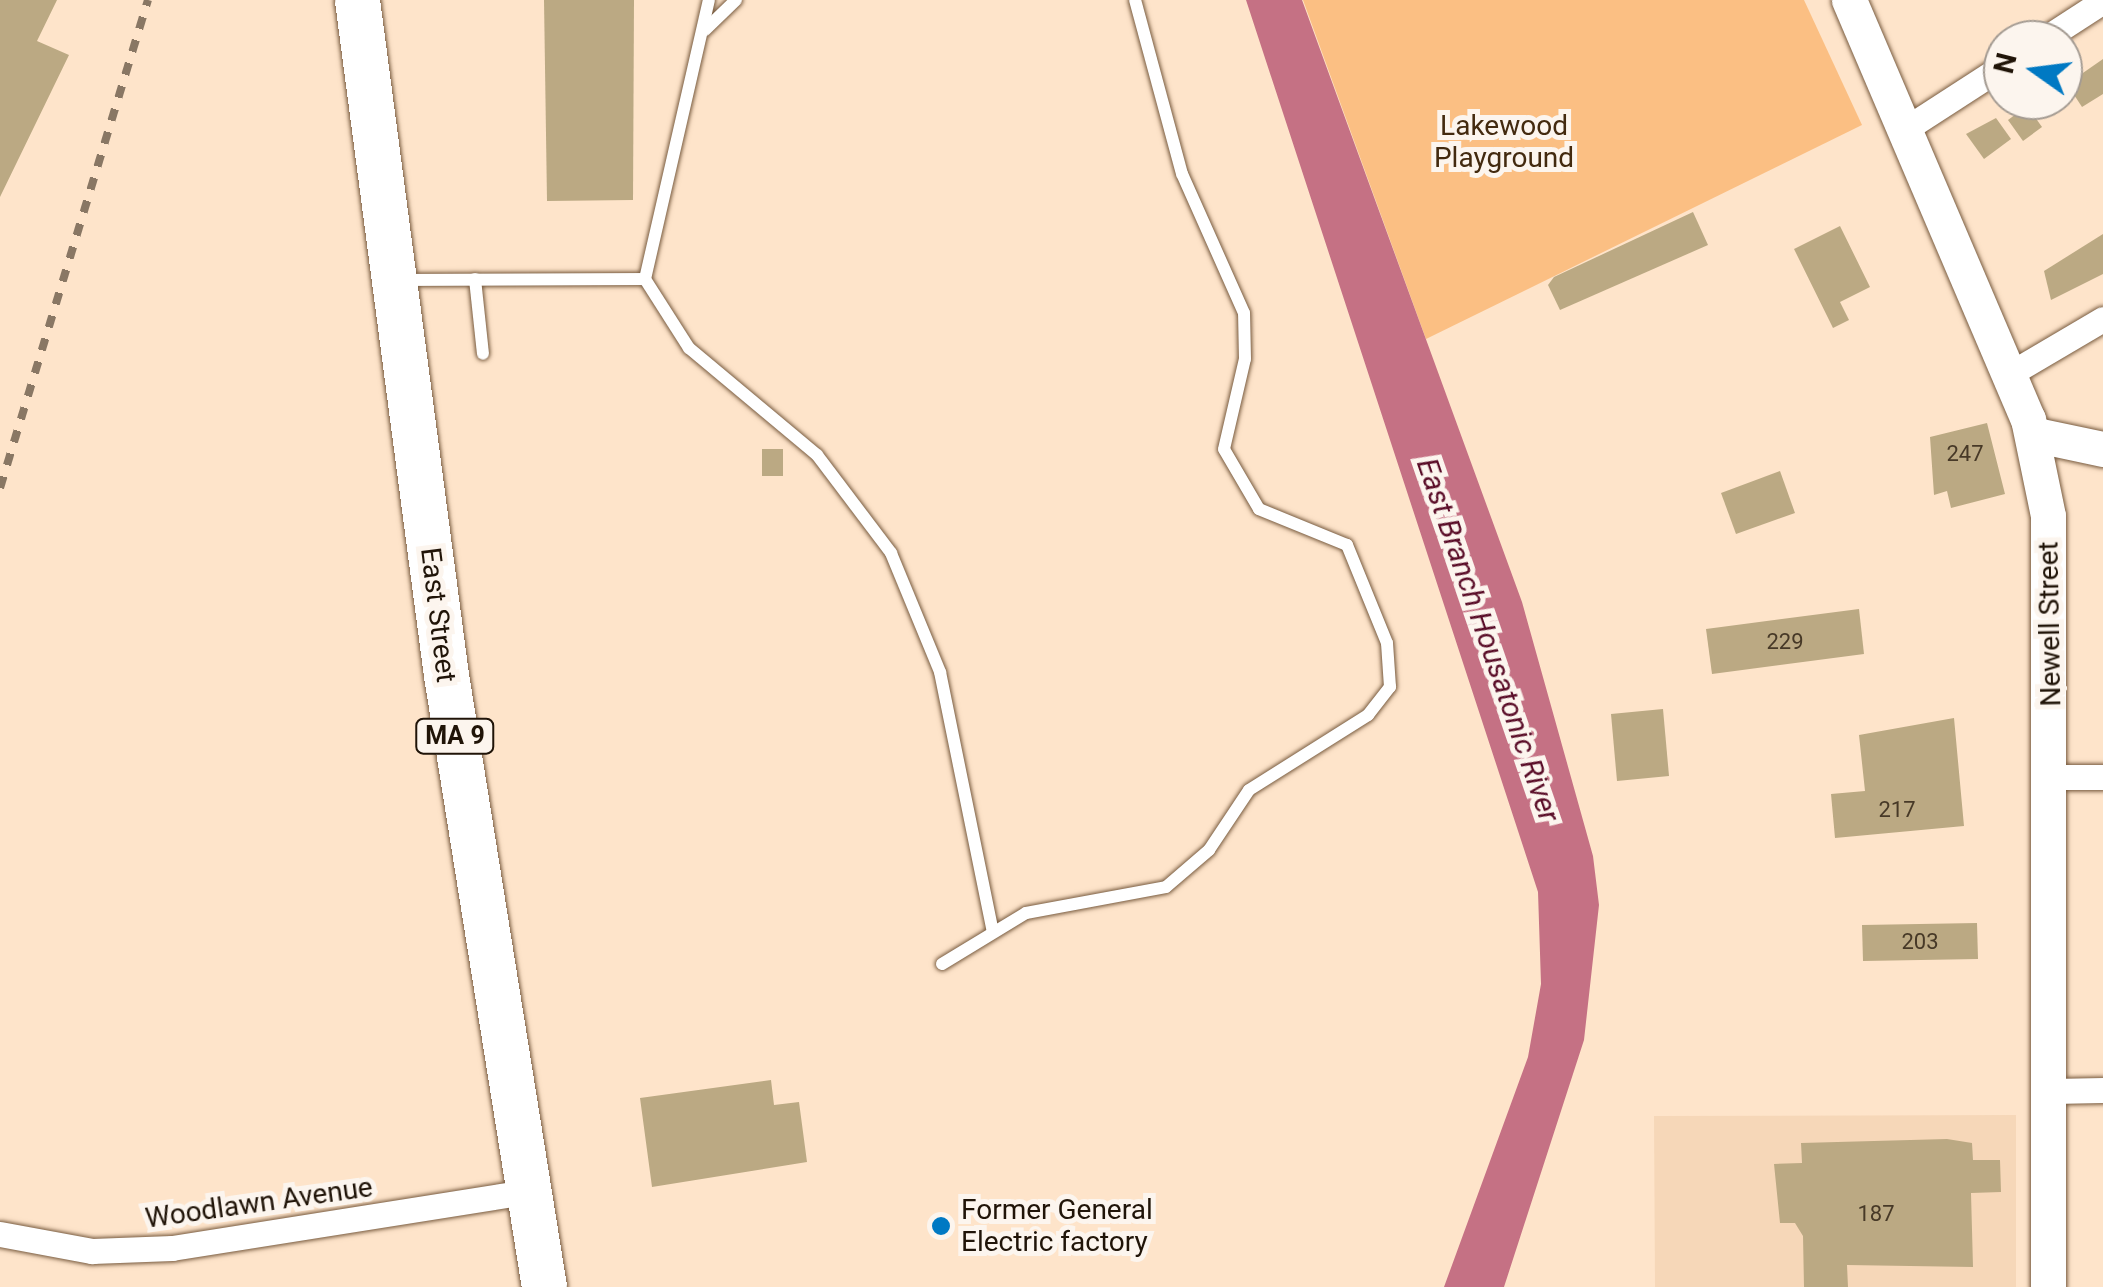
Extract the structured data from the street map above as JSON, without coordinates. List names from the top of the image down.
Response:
{
  "streets": {
    "highway": ["East Street", "MA 9"],
    "street": ["Newell Street", "Woodlawn Avenue"]
  },
  "crossings": [
    ["East Street", "Woodlawn Avenue"]
  ],
  "water": ["East Branch Housatonic River"],
  "parks": ["Lakewood Playground"],
  "places": ["Former General Electric factory"],
  "house_numbers": [
    "247",
    "229",
    "217",
    "203",
    "187"
  ],
  "north": "left"
}
